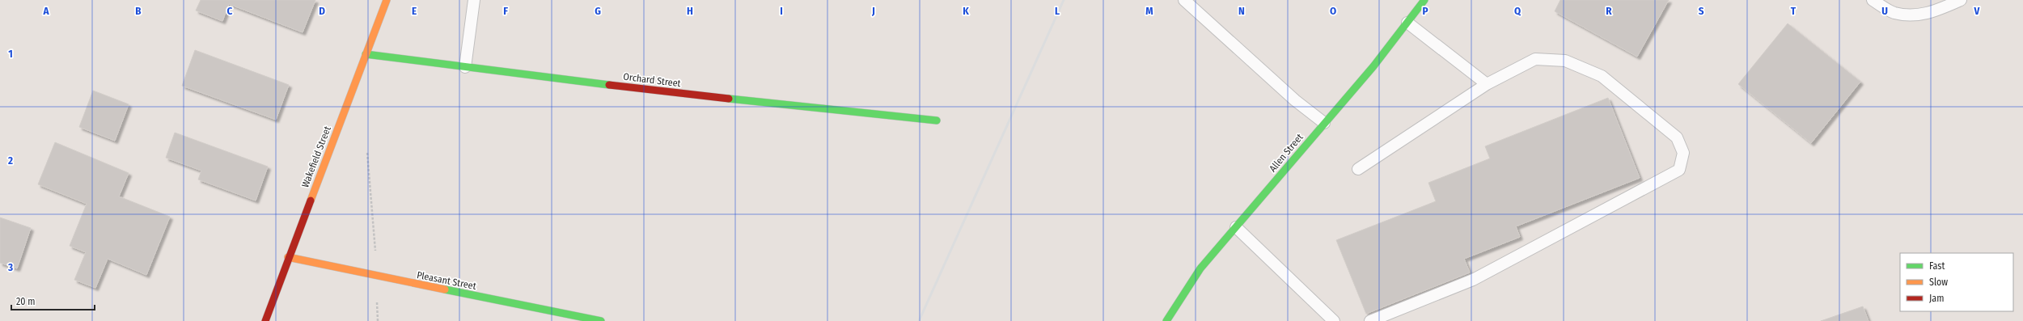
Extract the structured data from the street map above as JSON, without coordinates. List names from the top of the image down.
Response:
{
  "streets": {
    "street": [
      "Orchard Street",
      "Allen Street",
      "Wakefield Street",
      "Pleasant Street"
    ]
  },
  "crossings": [
    ["Orchard Street", "Wakefield Street"],
    ["Wakefield Street", "Pleasant Street"]
  ],
  "legend": ["Fast", "Slow", "Jam"],
  "scale_bar": "20 m",
  "grid": {
    "columns": [
      "A",
      "B",
      "C",
      "D",
      "E",
      "F",
      "G",
      "H",
      "I",
      "J",
      "K",
      "L",
      "M",
      "N",
      "O",
      "P",
      "Q",
      "R",
      "S",
      "T",
      "U",
      "V"
    ],
    "rows": ["1", "2", "3"]
  }
}
